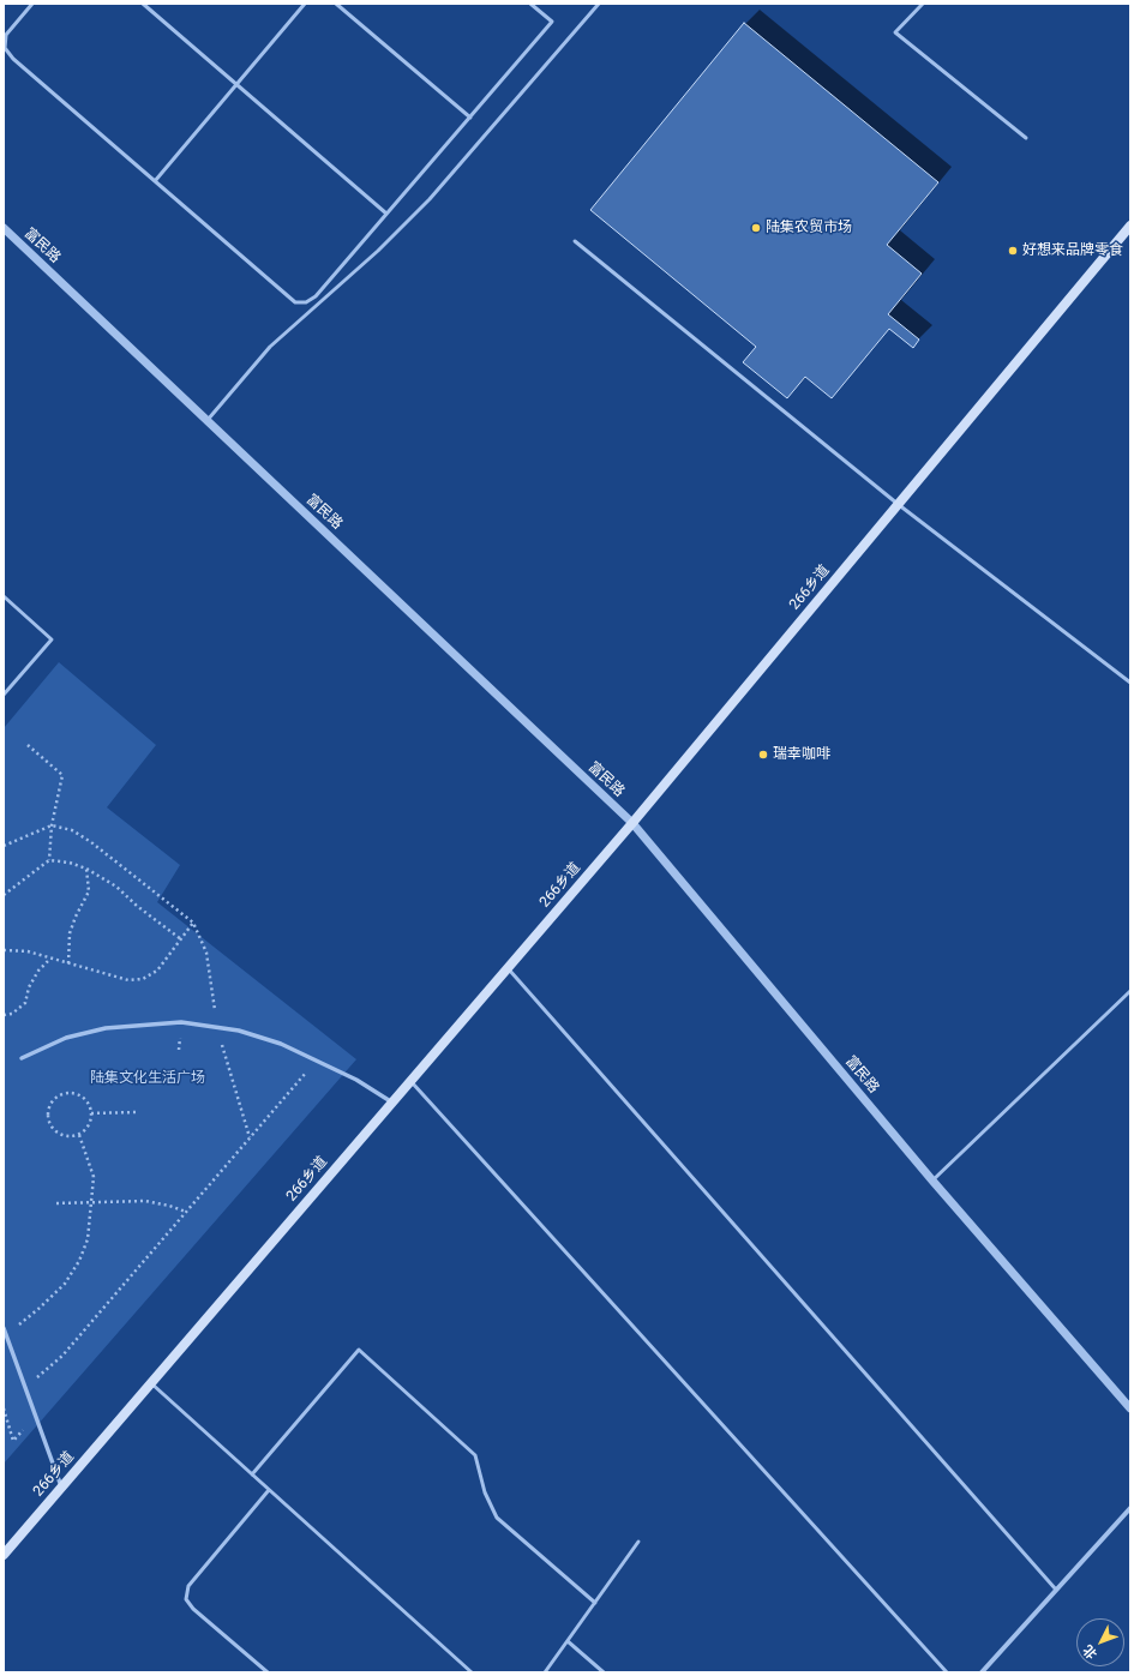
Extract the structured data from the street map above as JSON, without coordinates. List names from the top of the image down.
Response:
{
  "streets": {
    "main road": ["266乡道"],
    "street": ["富民路"]
  },
  "crossings": [
    ["富民路", "266乡道"]
  ],
  "parks": ["陆集文化生活广场"],
  "places": ["陆集农贸市场", "好想来品牌零食", "瑞幸咖啡"],
  "north": "bottom left"
}
